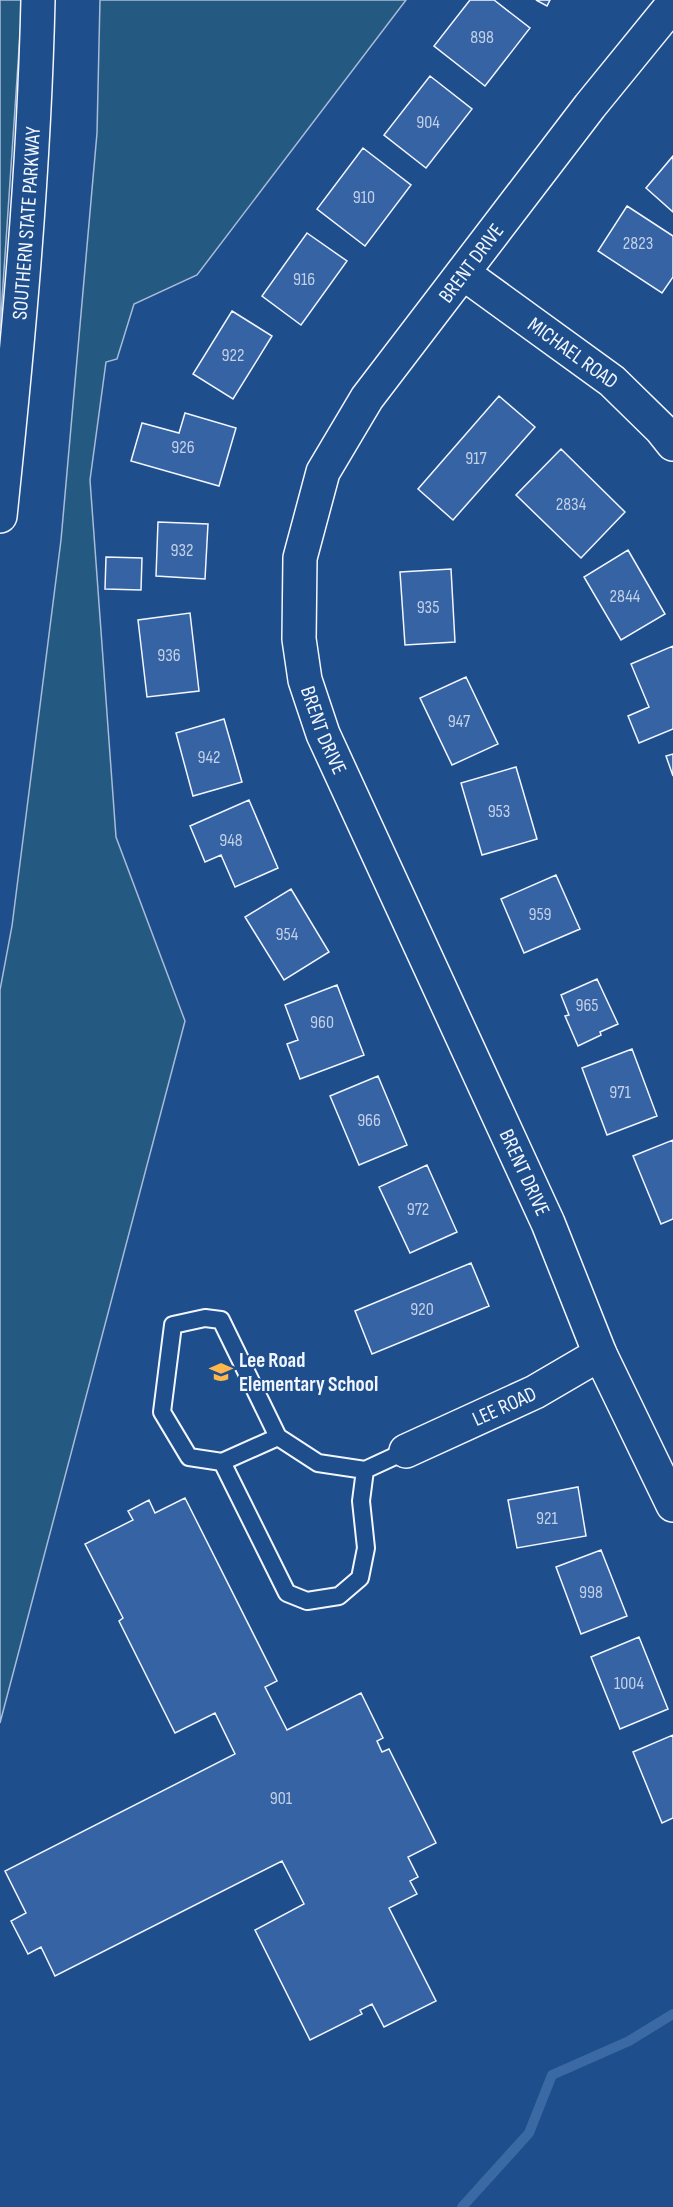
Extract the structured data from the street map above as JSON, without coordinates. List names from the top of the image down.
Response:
{
  "streets": {
    "main road": [
      "SOUTHERN STATE PARKWAY",
      "BRENT DRIVE",
      "MICHAEL ROAD",
      "LEE ROAD"
    ]
  },
  "crossings": [
    ["BRENT DRIVE", "MICHAEL ROAD"],
    ["BRENT DRIVE", "LEE ROAD"]
  ],
  "places": {
    "school or university": ["Lee Road Elementary School"]
  },
  "house_numbers": [
    "898",
    "904",
    "910",
    "2823",
    "916",
    "922",
    "926",
    "917",
    "2834",
    "932",
    "2844",
    "935",
    "936",
    "947",
    "942",
    "953",
    "948",
    "959",
    "954",
    "965",
    "960",
    "971",
    "966",
    "972",
    "920",
    "921",
    "998",
    "1004",
    "901"
  ]
}
